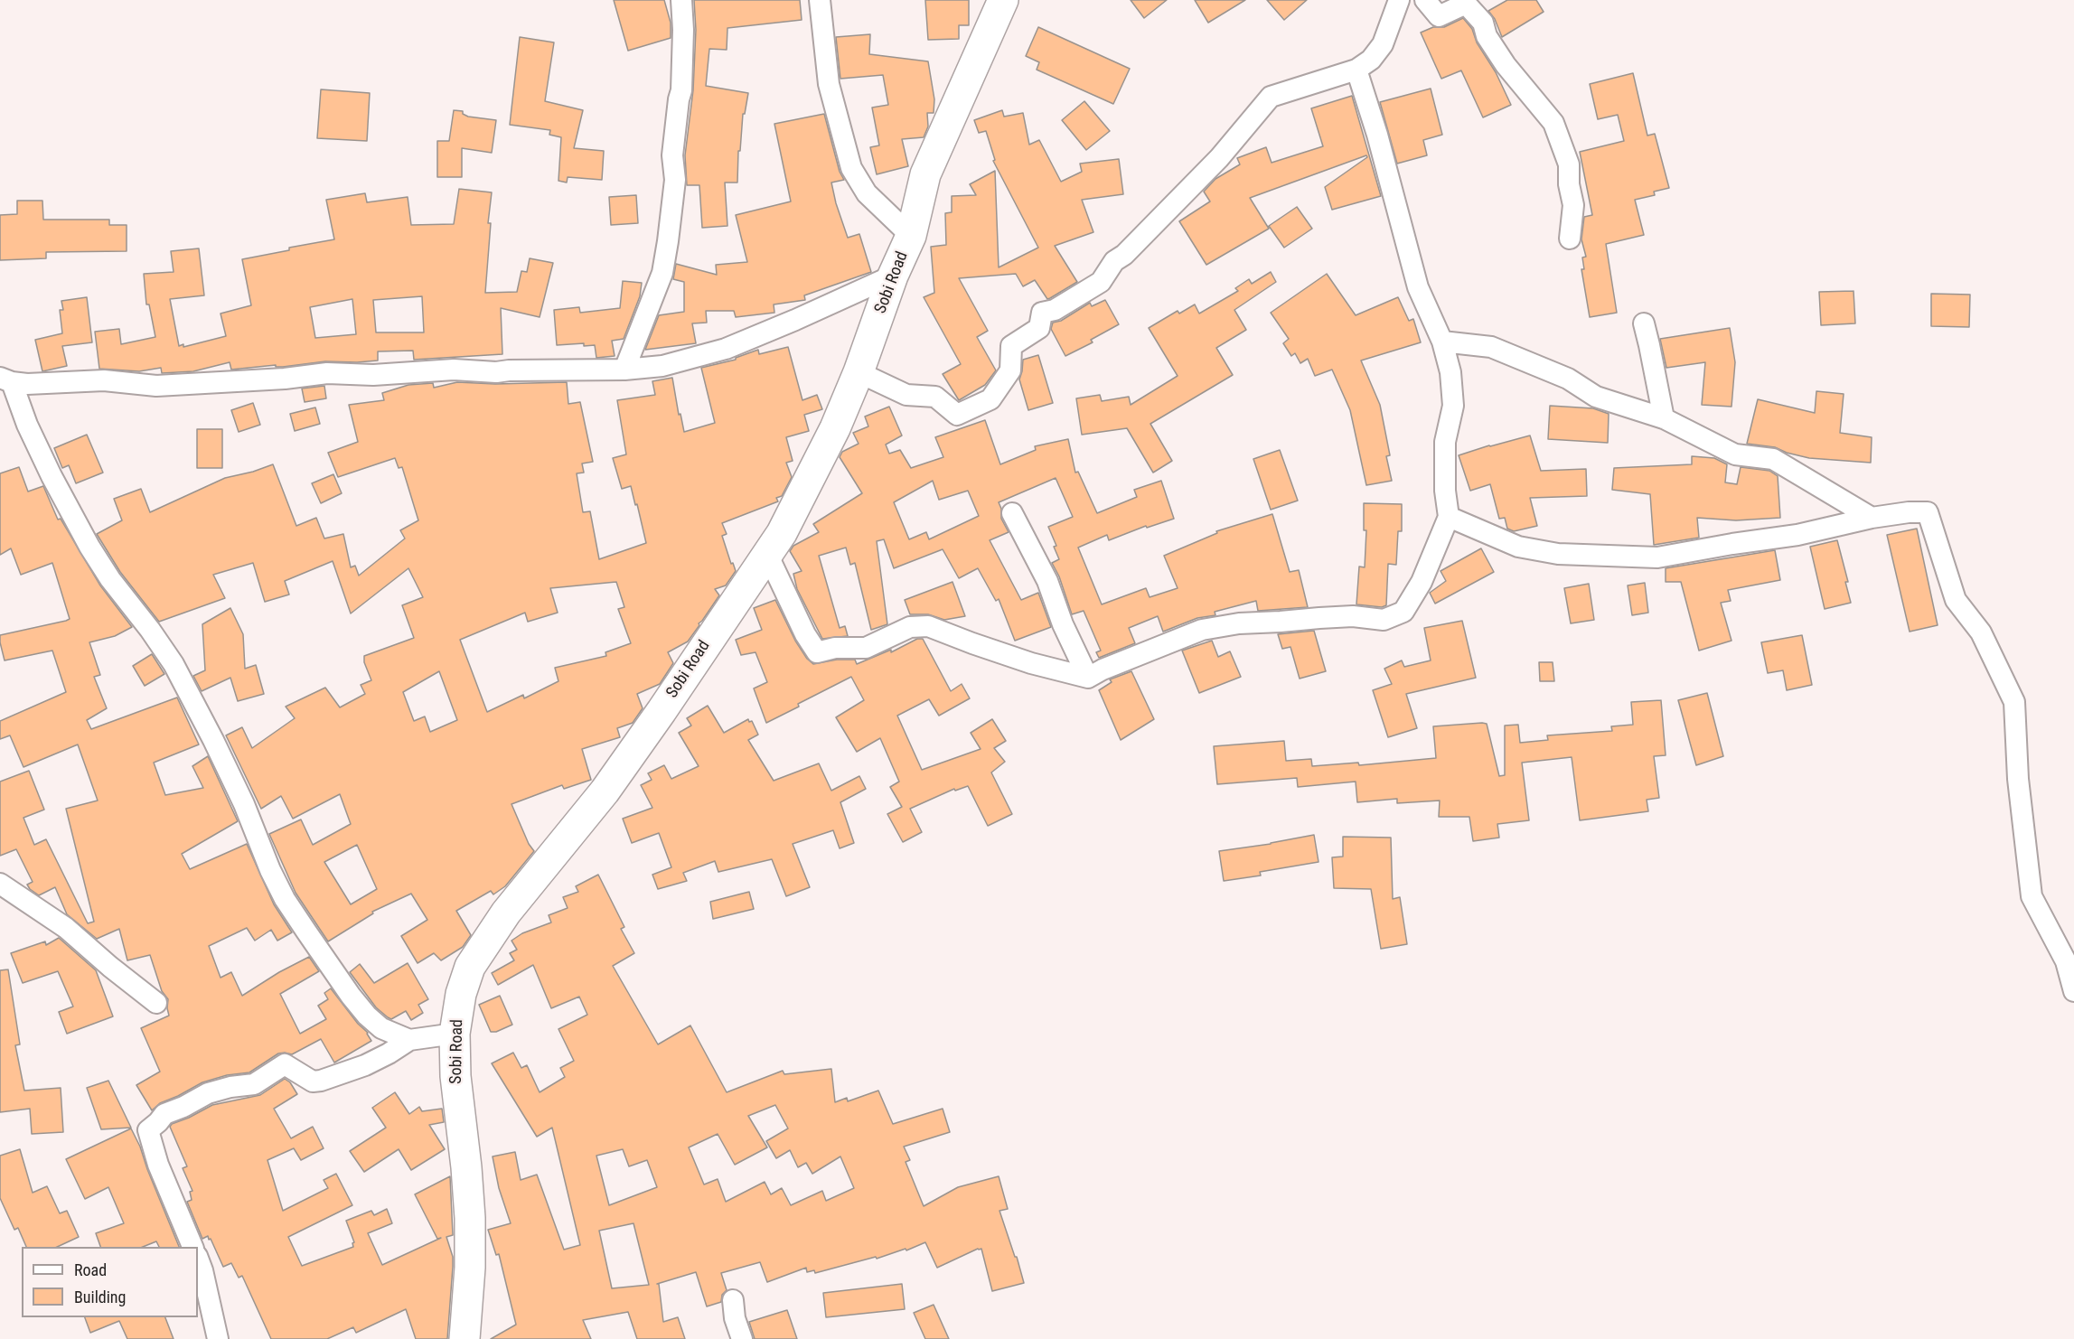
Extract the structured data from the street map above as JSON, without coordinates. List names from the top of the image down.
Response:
{
  "streets": {
    "highway": ["Sobi Road"]
  },
  "legend": ["Road", "Building"]
}
